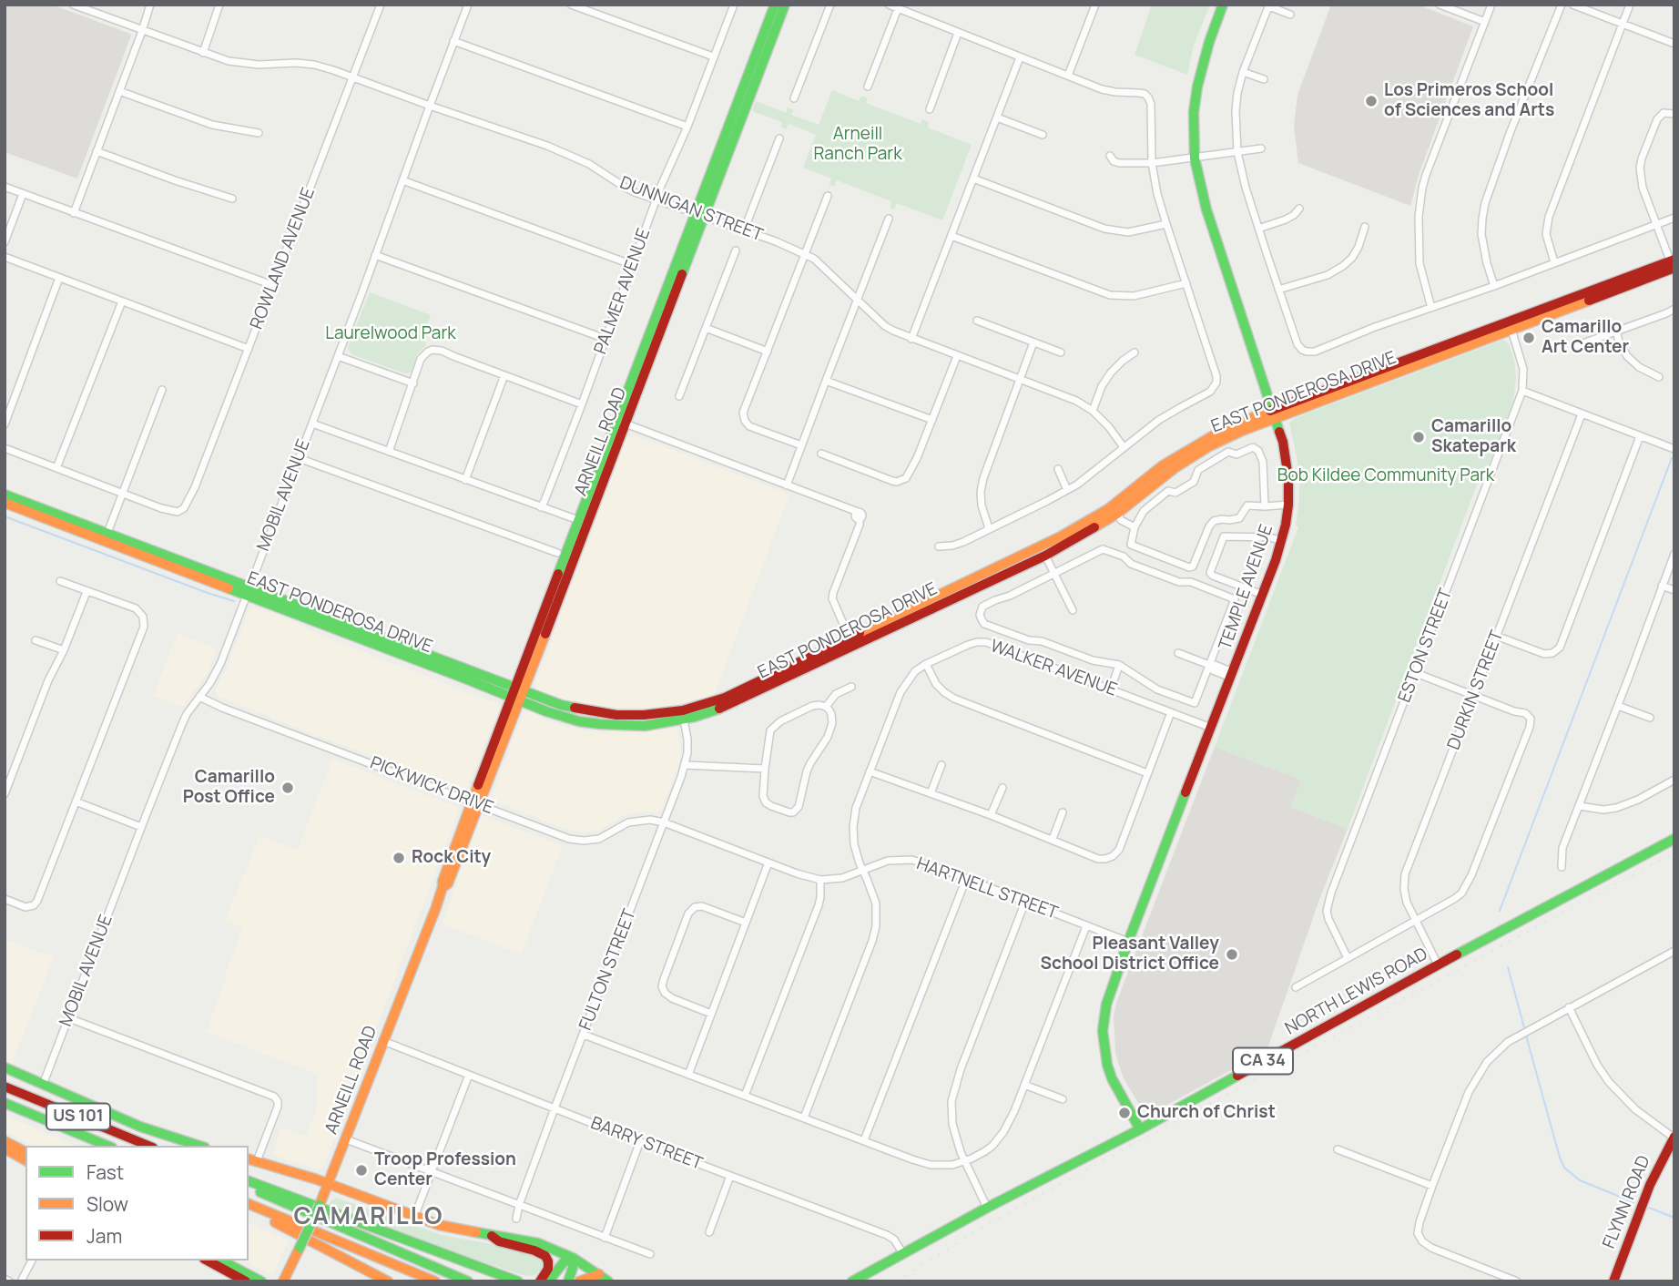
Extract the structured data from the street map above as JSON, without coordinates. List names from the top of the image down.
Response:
{
  "streets": {
    "main road": [
      "EAST PONDEROSA DRIVE",
      "ARNEILL ROAD",
      "TEMPLE AVENUE",
      "NORTH LEWIS ROAD",
      "CA 34",
      "US 101",
      "FLYNN ROAD"
    ],
    "street": [
      "DUNNIGAN STREET",
      "ROWLAND AVENUE",
      "PALMER AVENUE",
      "MOBIL AVENUE",
      "ESTON STREET",
      "WALKER AVENUE",
      "DURKIN STREET",
      "PICKWICK DRIVE",
      "HARTNELL STREET",
      "FULTON STREET",
      "BARRY STREET"
    ]
  },
  "crossings": [
    ["DUNNIGAN STREET", "ROWLAND AVENUE"],
    ["DUNNIGAN STREET", "PALMER AVENUE"],
    ["DUNNIGAN STREET", "ARNEILL ROAD"],
    ["DUNNIGAN STREET", "MOBIL AVENUE"],
    ["EAST PONDEROSA DRIVE", "ARNEILL ROAD"],
    ["EAST PONDEROSA DRIVE", "MOBIL AVENUE"],
    ["EAST PONDEROSA DRIVE", "TEMPLE AVENUE"],
    ["EAST PONDEROSA DRIVE", "ESTON STREET"],
    ["EAST PONDEROSA DRIVE", "FULTON STREET"],
    ["ARNEILL ROAD", "PICKWICK DRIVE"],
    ["ARNEILL ROAD", "BARRY STREET"],
    ["MOBIL AVENUE", "PICKWICK DRIVE"],
    ["TEMPLE AVENUE", "WALKER AVENUE"],
    ["TEMPLE AVENUE", "HARTNELL STREET"],
    ["TEMPLE AVENUE", "NORTH LEWIS ROAD"],
    ["WALKER AVENUE", "HARTNELL STREET"],
    ["DURKIN STREET", "NORTH LEWIS ROAD"],
    ["PICKWICK DRIVE", "HARTNELL STREET"],
    ["PICKWICK DRIVE", "FULTON STREET"],
    ["HARTNELL STREET", "FULTON STREET"],
    ["FULTON STREET", "BARRY STREET"],
    ["NORTH LEWIS ROAD", "BARRY STREET"]
  ],
  "districts": ["CAMARILLO"],
  "parks": ["Arneill Ranch Park", "Laurelwood Park", "Bob Kildee Community Park"],
  "places": [
    "Los Primeros School of Sciences and Arts",
    "Camarillo Art Center",
    "Camarillo Skatepark",
    "Camarillo Post Office",
    "Rock City",
    "Pleasant Valley School District Office",
    "Church of Christ",
    "Troop Profession Center"
  ],
  "legend": ["Fast", "Slow", "Jam"]
}
